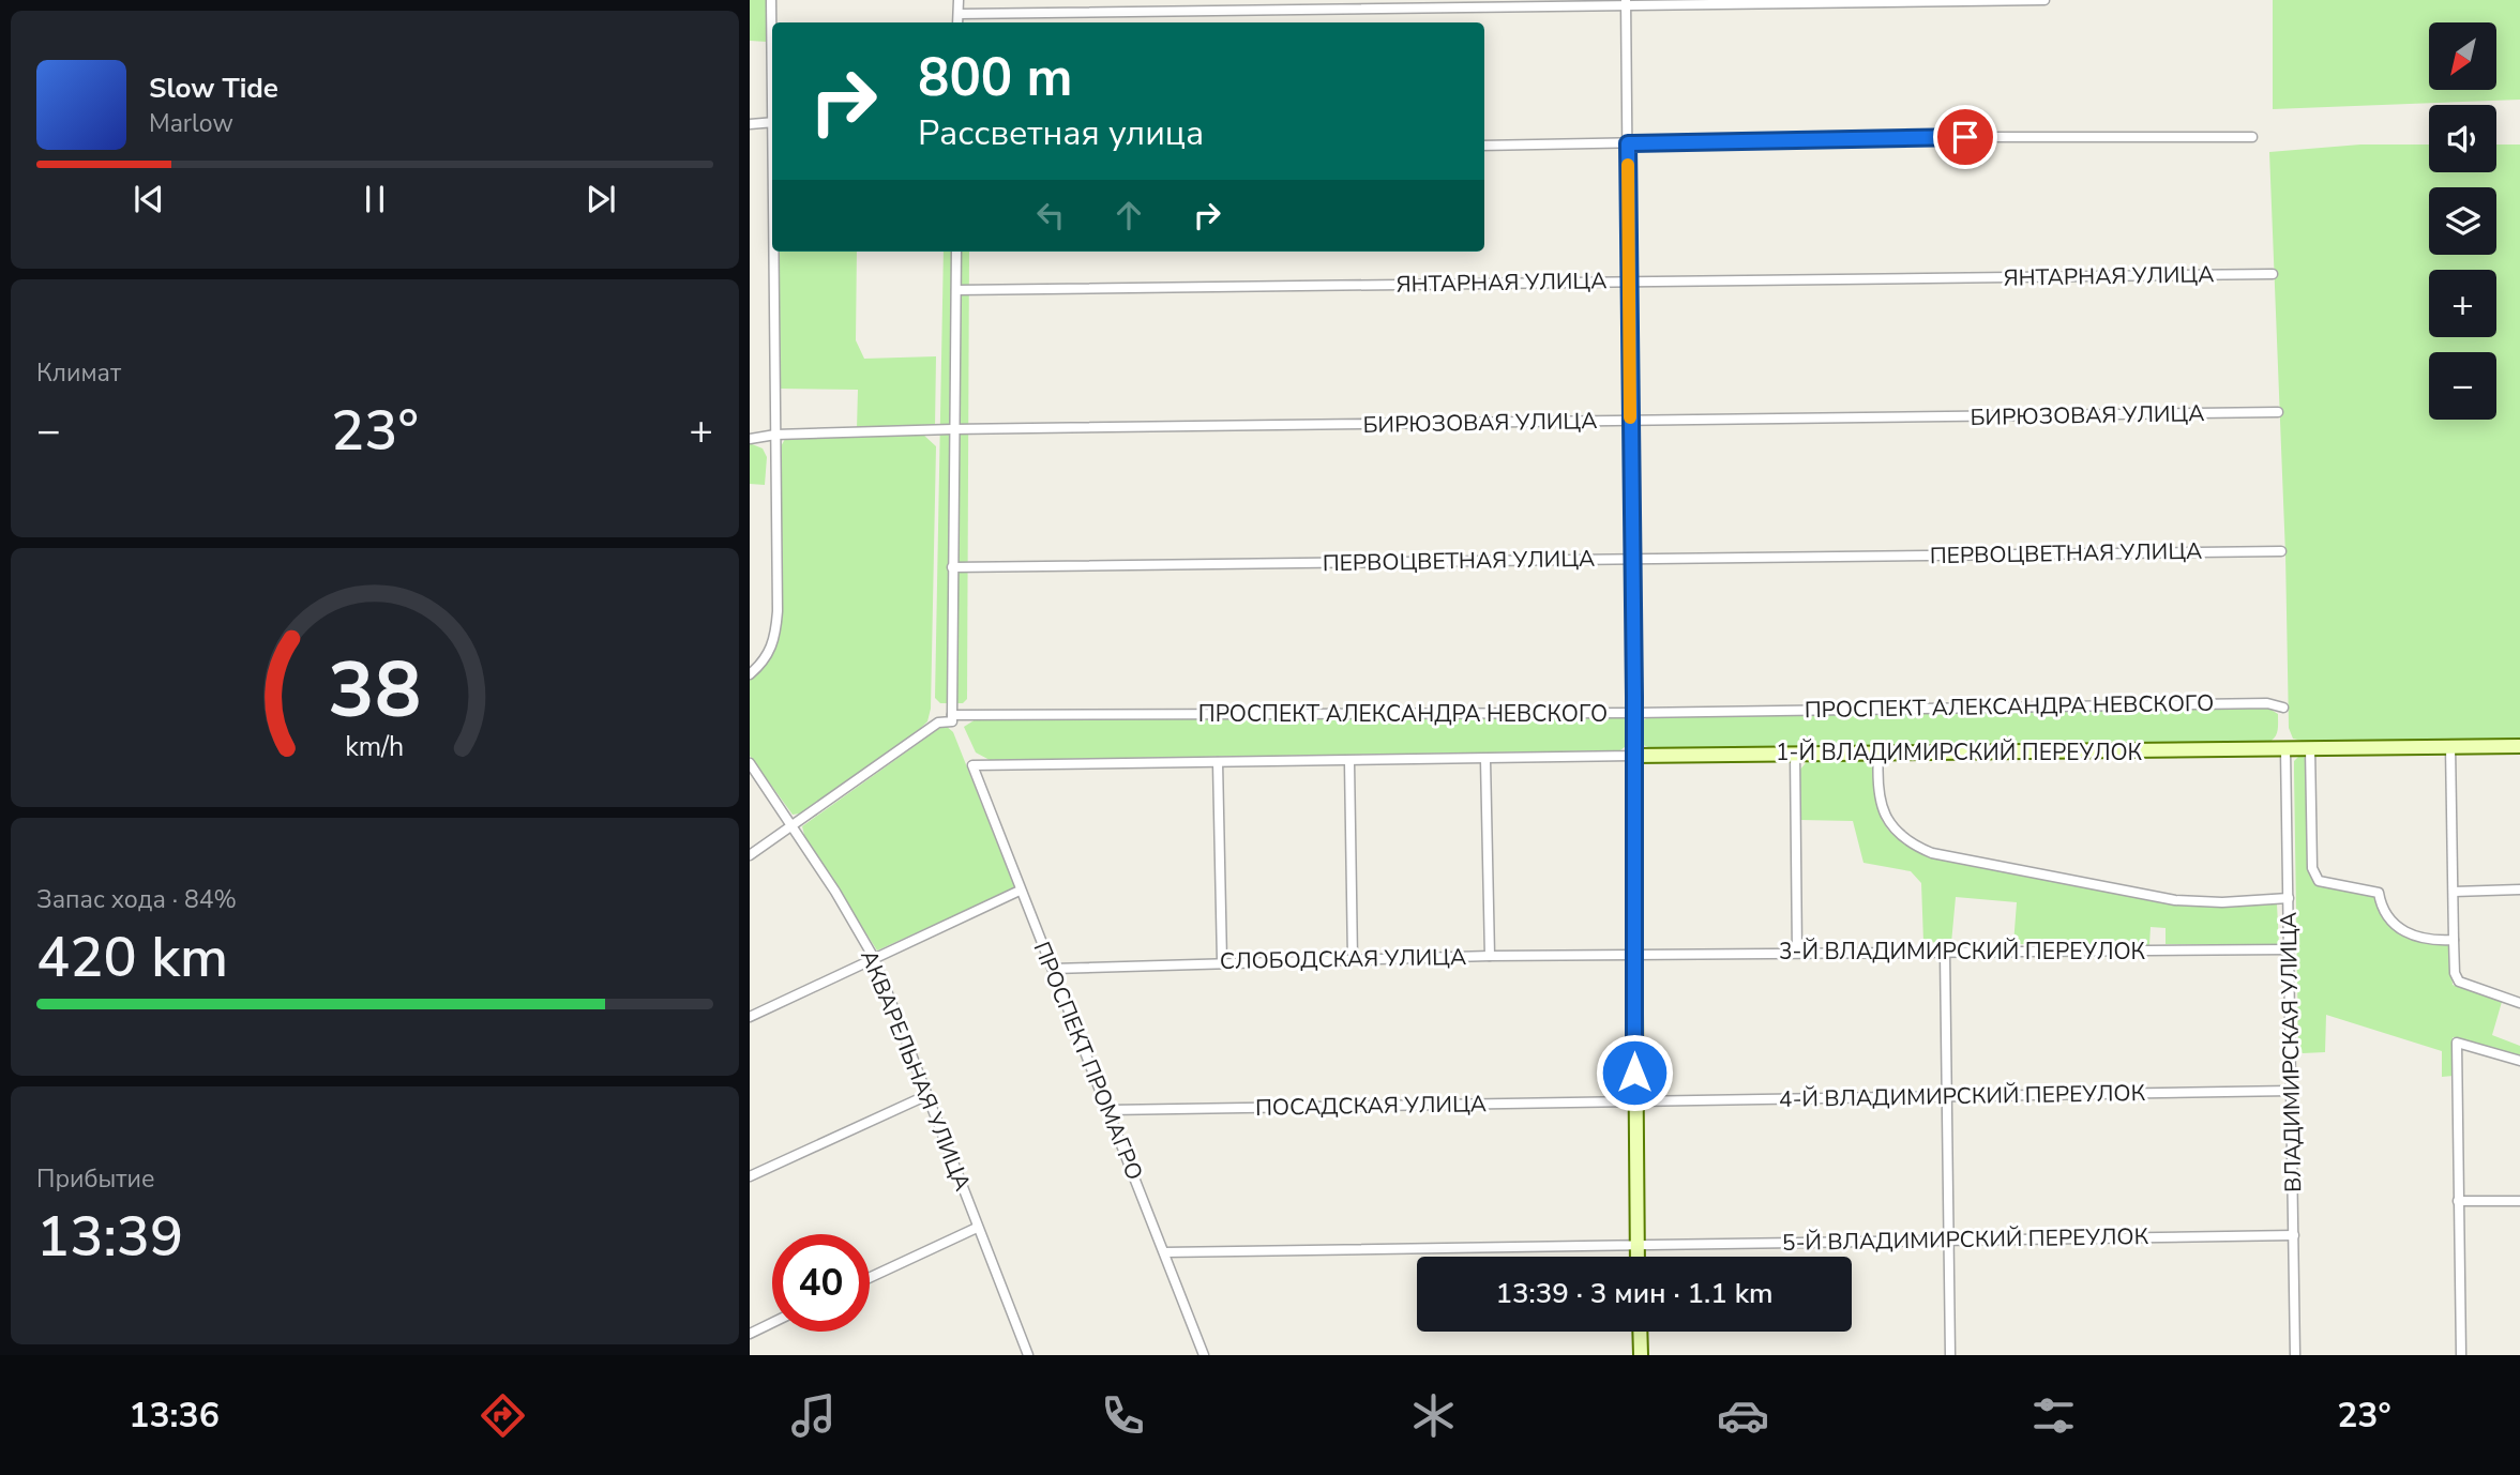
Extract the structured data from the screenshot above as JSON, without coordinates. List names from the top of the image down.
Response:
{
  "streets": {
    "street": [
      "ЯНТАРНАЯ УЛИЦА",
      "БИРЮЗОВАЯ УЛИЦА",
      "ПЕРВОЦВЕТНАЯ УЛИЦА",
      "ПРОСПЕКТ АЛЕКСАНДРА НЕВСКОГО",
      "1-Й ВЛАДИМИРСКИЙ ПЕРЕУЛОК",
      "3-Й ВЛАДИМИРСКИЙ ПЕРЕУЛОК",
      "СЛОБОДСКАЯ УЛИЦА",
      "ВЛАДИМИРСКАЯ УЛИЦА",
      "ПРОСПЕКТ ПРОМАГРО",
      "АКВАРЕЛЬНАЯ УЛИЦА",
      "4-Й ВЛАДИМИРСКИЙ ПЕРЕУЛОК",
      "ПОСАДСКАЯ УЛИЦА",
      "5-Й ВЛАДИМИРСКИЙ ПЕРЕУЛОК"
    ]
  },
  "crossings": [
    ["ПРОСПЕКТ АЛЕКСАНДРА НЕВСКОГО", "1-Й ВЛАДИМИРСКИЙ ПЕРЕУЛОК"],
    ["ПРОСПЕКТ АЛЕКСАНДРА НЕВСКОГО", "ПРОСПЕКТ ПРОМАГРО"],
    ["1-Й ВЛАДИМИРСКИЙ ПЕРЕУЛОК", "ВЛАДИМИРСКАЯ УЛИЦА"],
    ["3-Й ВЛАДИМИРСКИЙ ПЕРЕУЛОК", "СЛОБОДСКАЯ УЛИЦА"],
    ["3-Й ВЛАДИМИРСКИЙ ПЕРЕУЛОК", "ВЛАДИМИРСКАЯ УЛИЦА"],
    ["СЛОБОДСКАЯ УЛИЦА", "ПРОСПЕКТ ПРОМАГРО"],
    ["ВЛАДИМИРСКАЯ УЛИЦА", "4-Й ВЛАДИМИРСКИЙ ПЕРЕУЛОК"],
    ["ВЛАДИМИРСКАЯ УЛИЦА", "5-Й ВЛАДИМИРСКИЙ ПЕРЕУЛОК"],
    ["ПРОСПЕКТ ПРОМАГРО", "ПОСАДСКАЯ УЛИЦА"],
    ["ПРОСПЕКТ ПРОМАГРО", "5-Й ВЛАДИМИРСКИЙ ПЕРЕУЛОК"],
    ["4-Й ВЛАДИМИРСКИЙ ПЕРЕУЛОК", "ПОСАДСКАЯ УЛИЦА"]
  ],
  "north": "bottom left",
  "page": {
    "map_buttons": ["+", "−"],
    "turn": ["800 m", "Рассветная улица"],
    "song": ["Slow Tide", "Marlow"],
    "tile": [
      "Климат",
      ["Запас хода · 84%", "420 km"],
      ["Прибытие", "13:39"]
    ],
    "heat": ["−", "23°", "+"],
    "limit": "40",
    "trip": "13:39 · 3 мин · 1.1 km",
    "tabs": ["13:36", "23°"],
    "gauge": ["38", "km/h"]
  }
}
